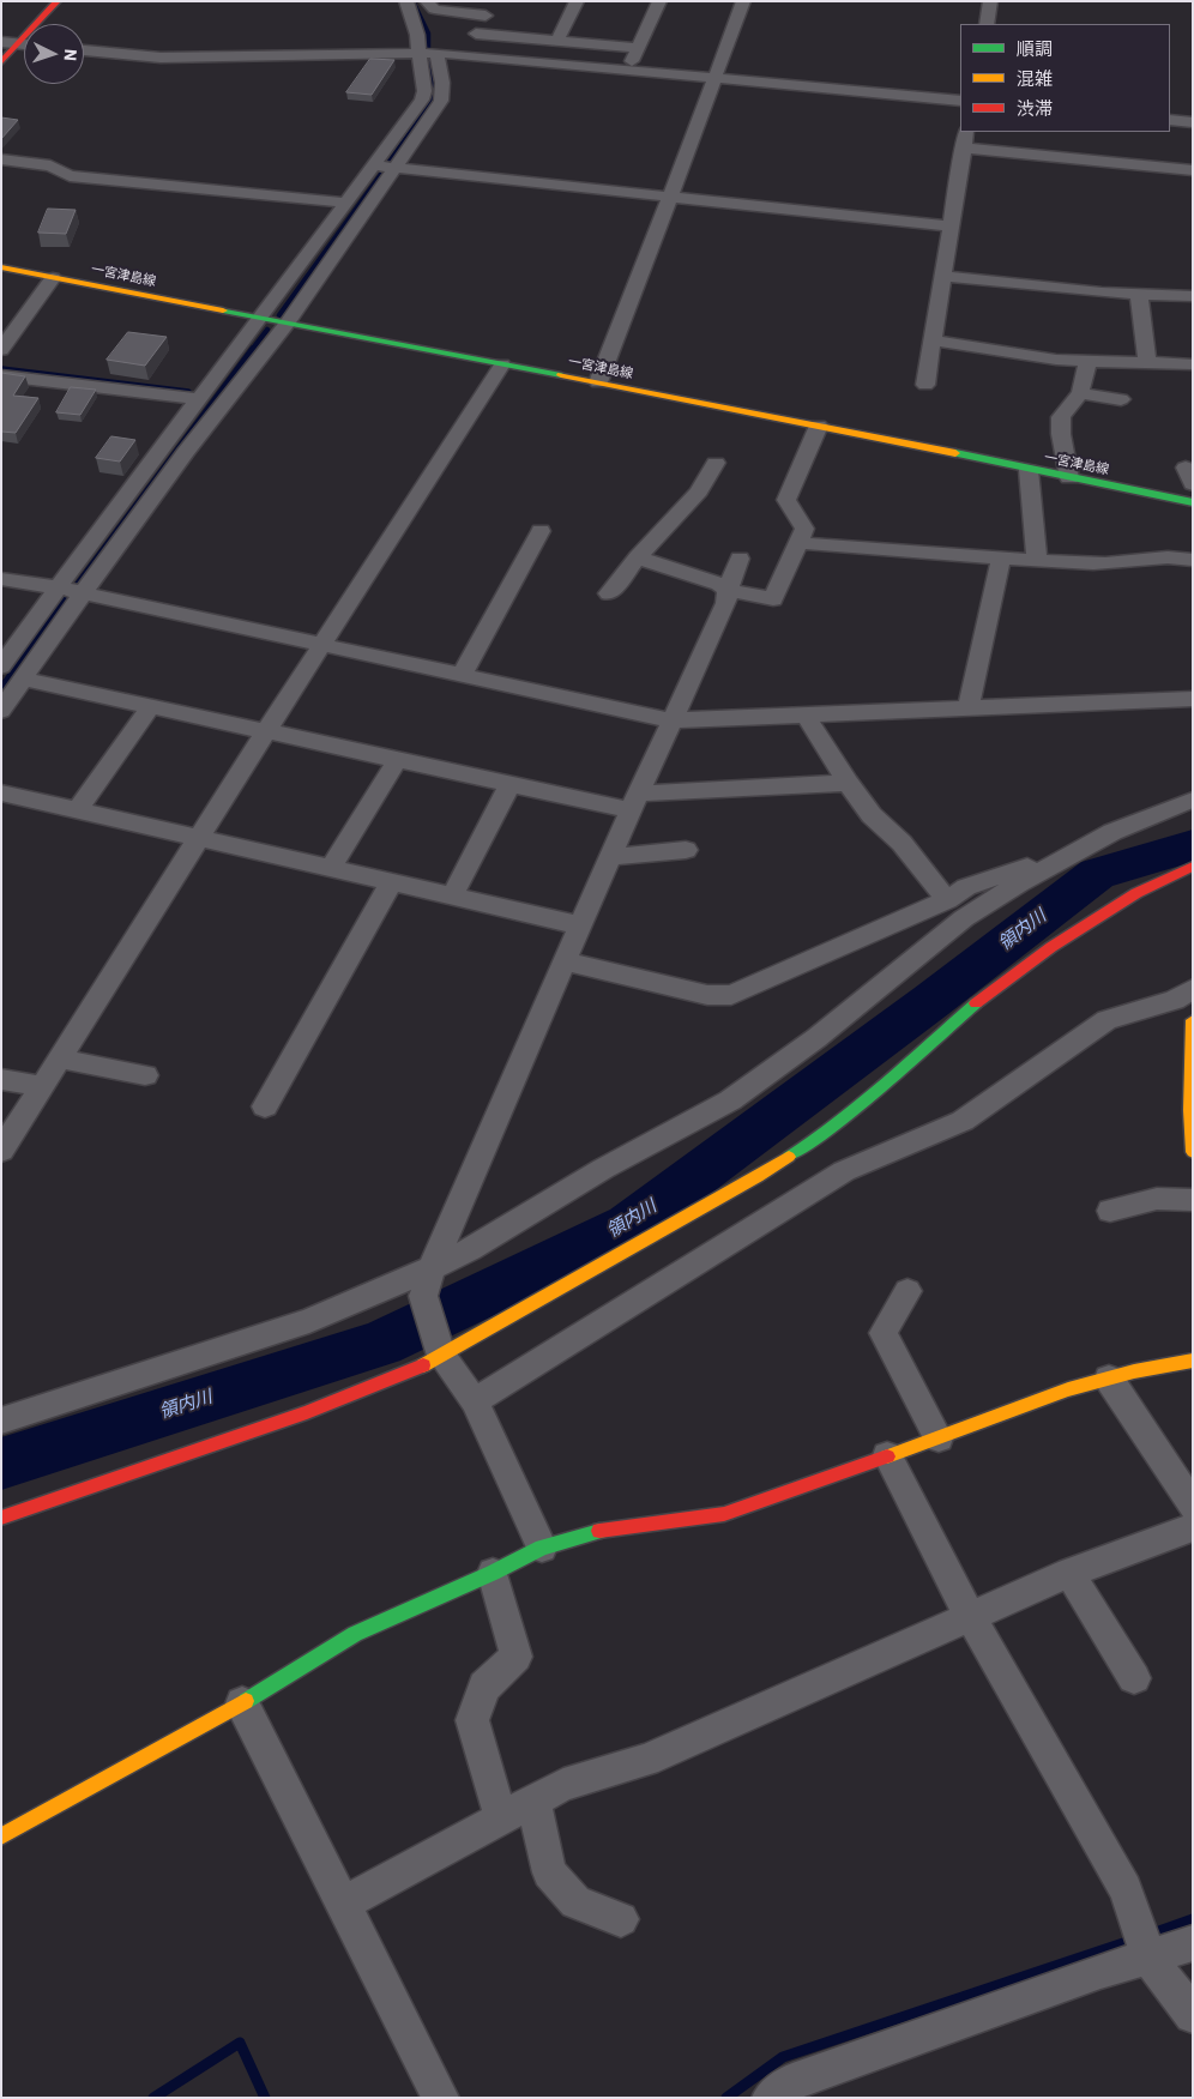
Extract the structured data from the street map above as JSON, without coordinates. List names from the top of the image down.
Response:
{
  "streets": {
    "street": ["一宮津島線"]
  },
  "water": ["領内川"],
  "legend": ["順調", "混雑", "渋滞"],
  "north": "right"
}
